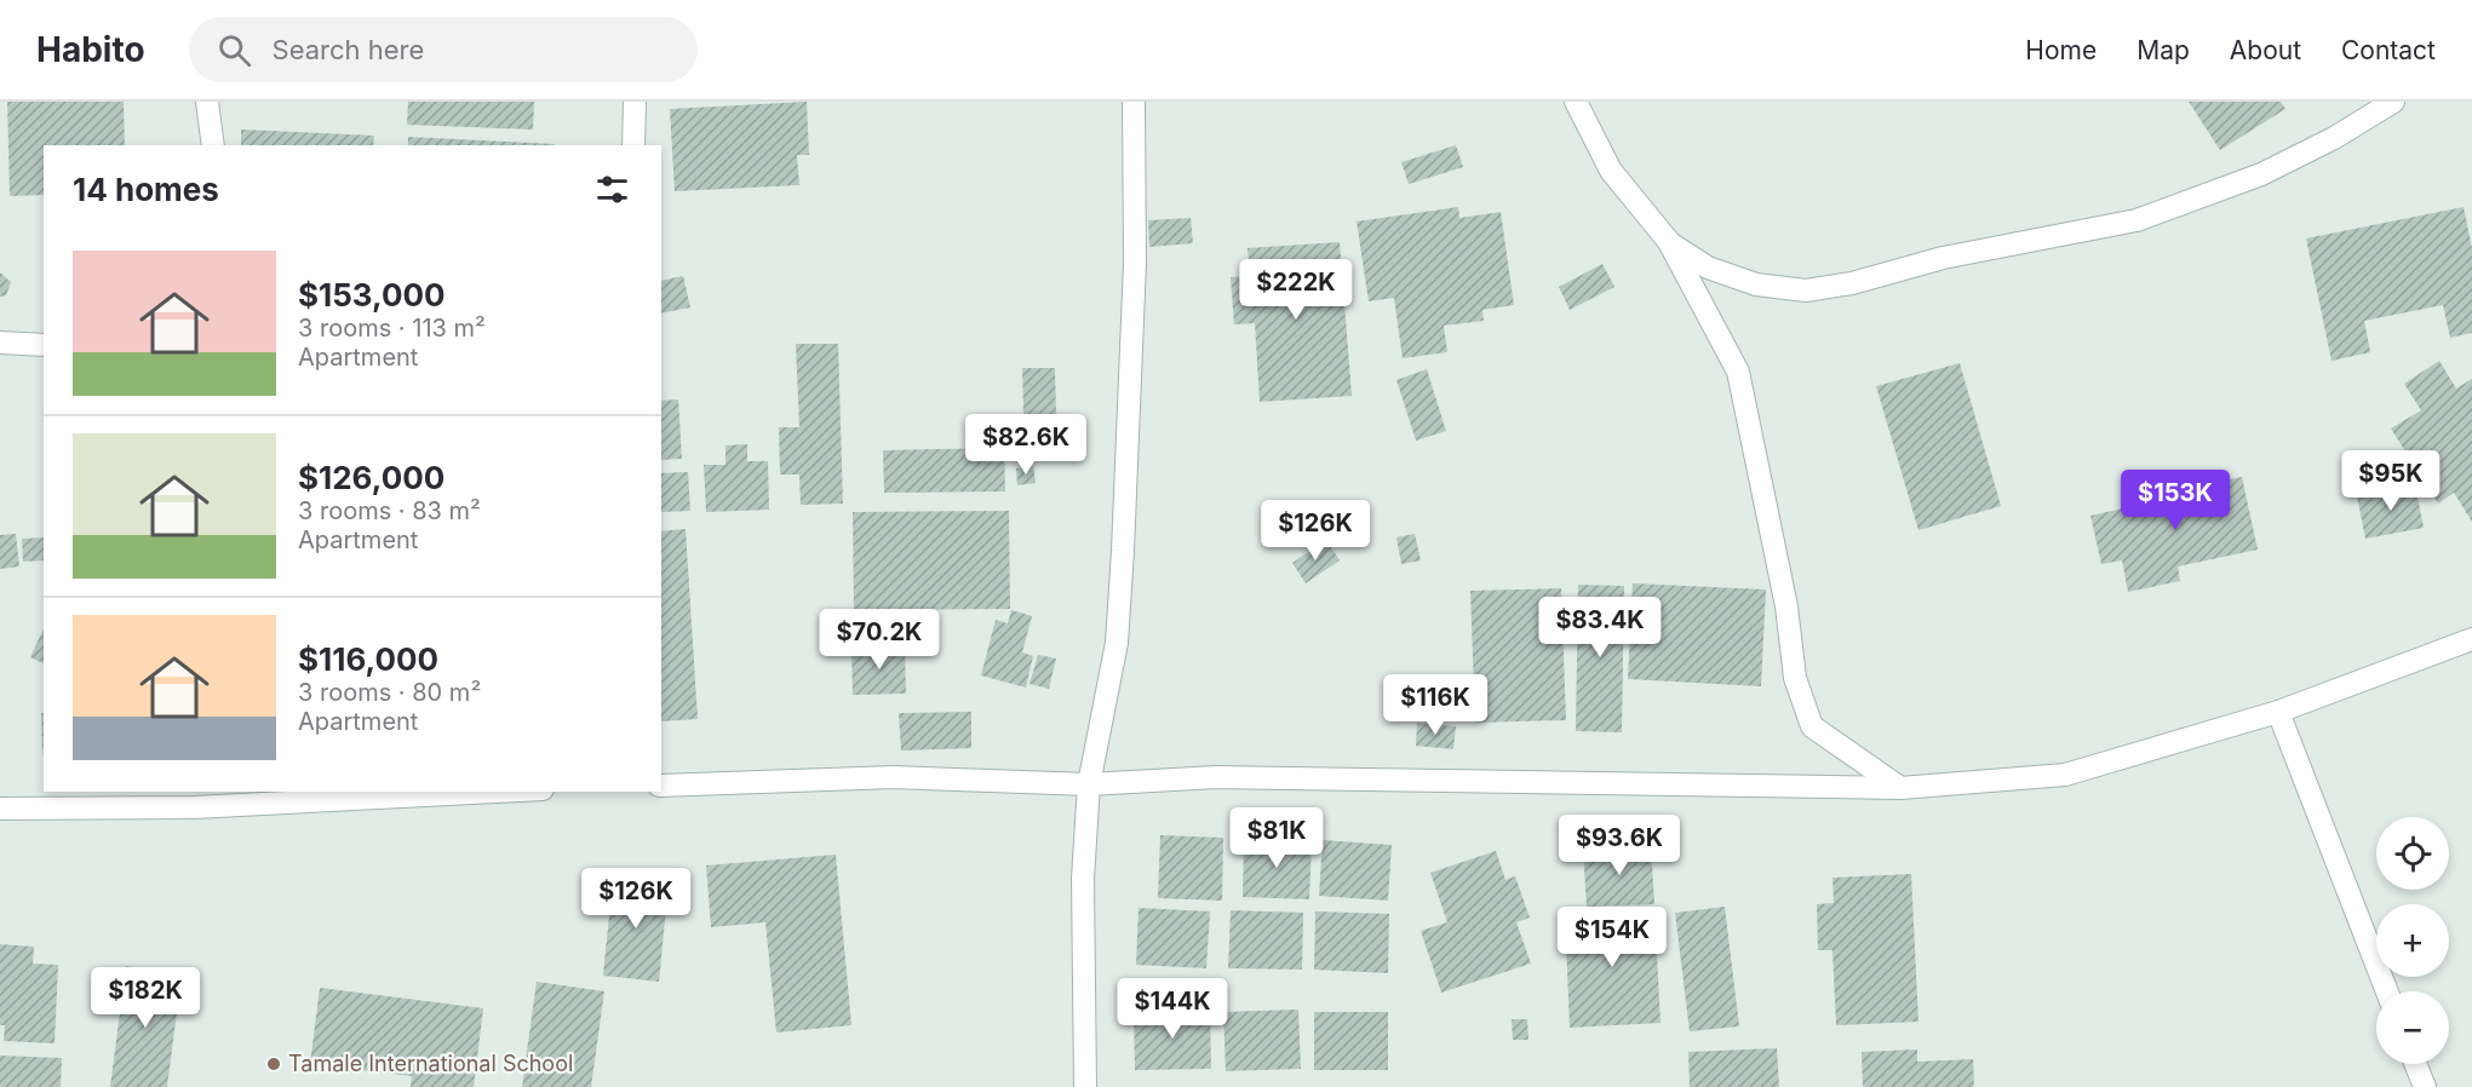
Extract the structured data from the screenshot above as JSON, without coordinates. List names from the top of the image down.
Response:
{
  "places": ["Tamale International School"],
  "page": {
    "header": "Habito",
    "search": "Search here",
    "nav": [
      "Home",
      "Map",
      "About",
      "Contact"
    ],
    "heading": "14 homes",
    "list": [
      {
        "name": "$153,000",
        "note": "3 rooms · 113 m² · Apartment"
      },
      {
        "name": "$126,000",
        "note": "3 rooms · 83 m² · Apartment"
      },
      {
        "name": "$116,000",
        "note": "3 rooms · 80 m² · Apartment"
      }
    ],
    "price": [
      "$222K",
      "$82.6K",
      "$95K",
      "$153K",
      "$126K",
      "$83.4K",
      "$70.2K",
      "$116K",
      "$81K",
      "$93.6K",
      "$126K",
      "$154K",
      "$182K",
      "$144K"
    ],
    "map_buttons": ["+", "−"]
  }
}
